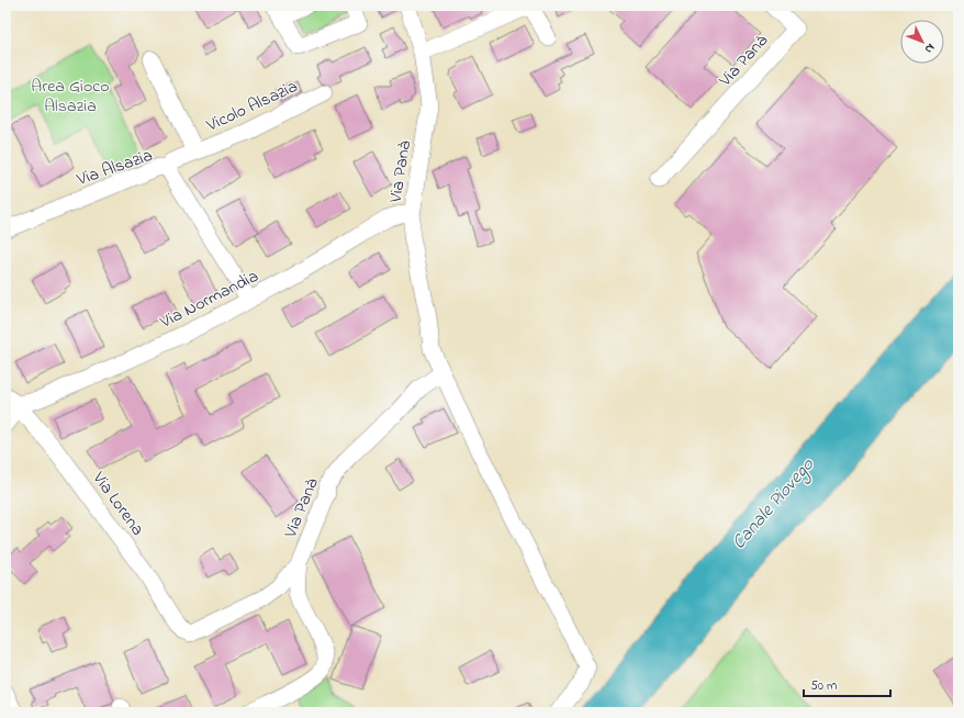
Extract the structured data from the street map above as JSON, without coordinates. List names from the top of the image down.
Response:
{
  "streets": {
    "street": [
      "Via Panà",
      "Vicolo Alsazia",
      "Via Alsazia",
      "Via Normandia",
      "Via Lorena"
    ]
  },
  "crossings": [
    ["Via Panà", "Via Normandia"],
    ["Via Panà", "Via Lorena"],
    ["Vicolo Alsazia", "Via Alsazia"],
    ["Via Alsazia", "Via Normandia"],
    ["Via Normandia", "Via Lorena"]
  ],
  "water": ["Canale Piovego"],
  "parks": ["Area Gioco Alsazia"],
  "scale_bar": "50 m",
  "north": "bottom right"
}
